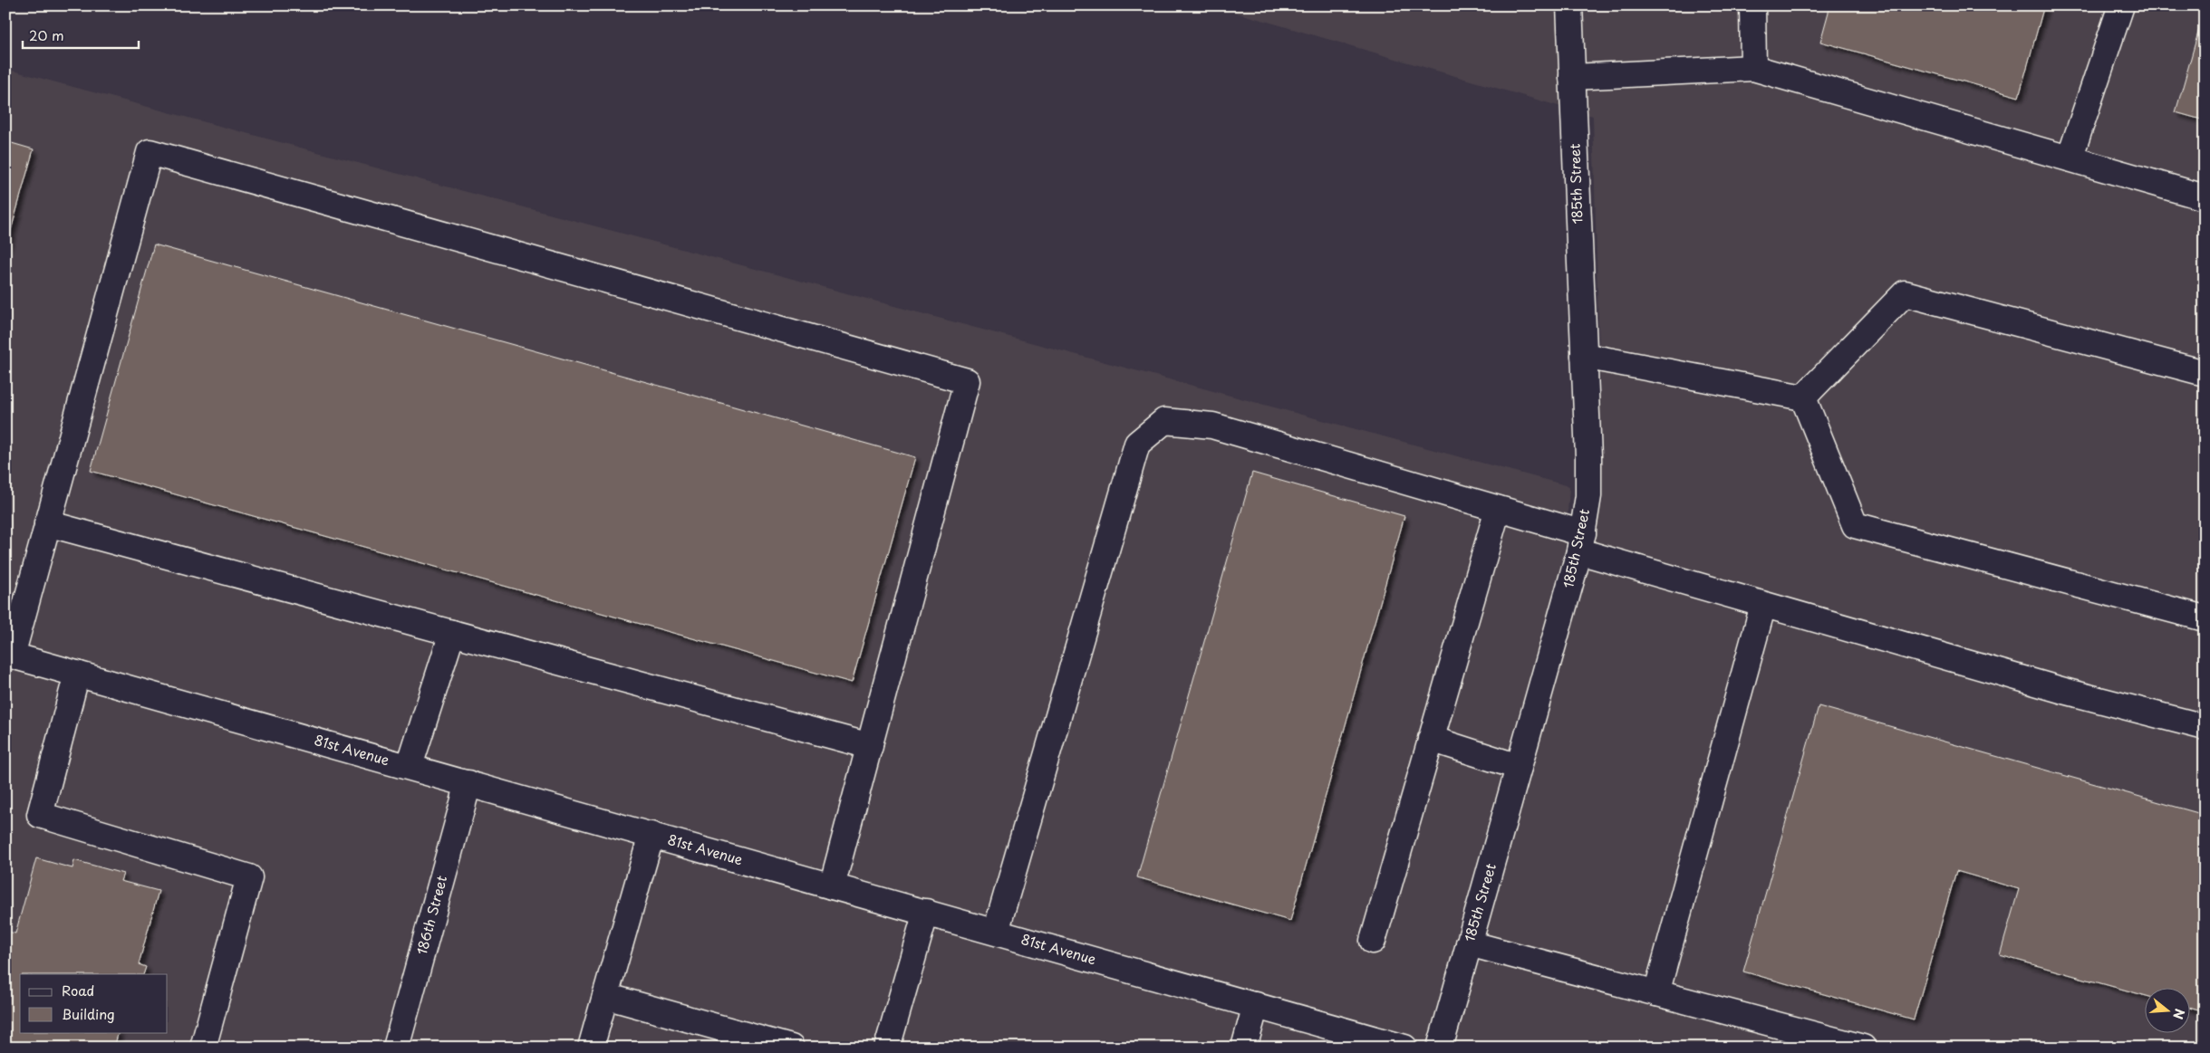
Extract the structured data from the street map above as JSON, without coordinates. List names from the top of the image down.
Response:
{
  "streets": {
    "street": ["185th Street", "81st Avenue", "186th Street"]
  },
  "crossings": [
    ["81st Avenue", "186th Street"]
  ],
  "legend": ["Road", "Building"],
  "scale_bar": "20 m",
  "north": "right"
}
